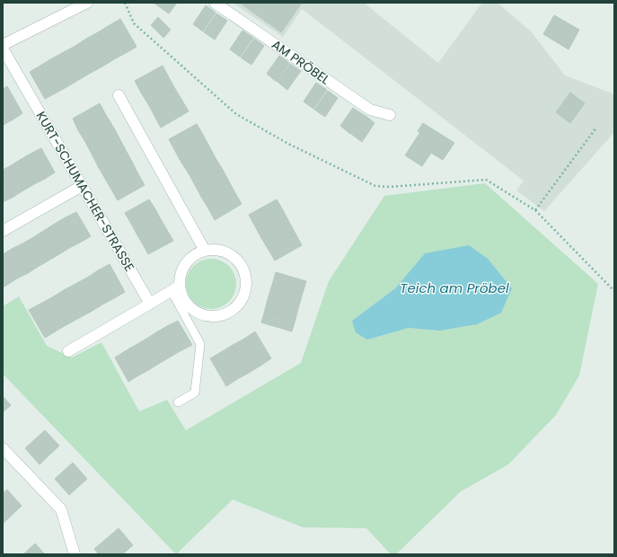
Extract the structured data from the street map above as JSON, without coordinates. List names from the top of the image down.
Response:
{
  "streets": {
    "street": ["AM PRÖBEL", "KURT-SCHUMACHER-STRASSE"]
  },
  "water": ["Teich am Pröbel"]
}
